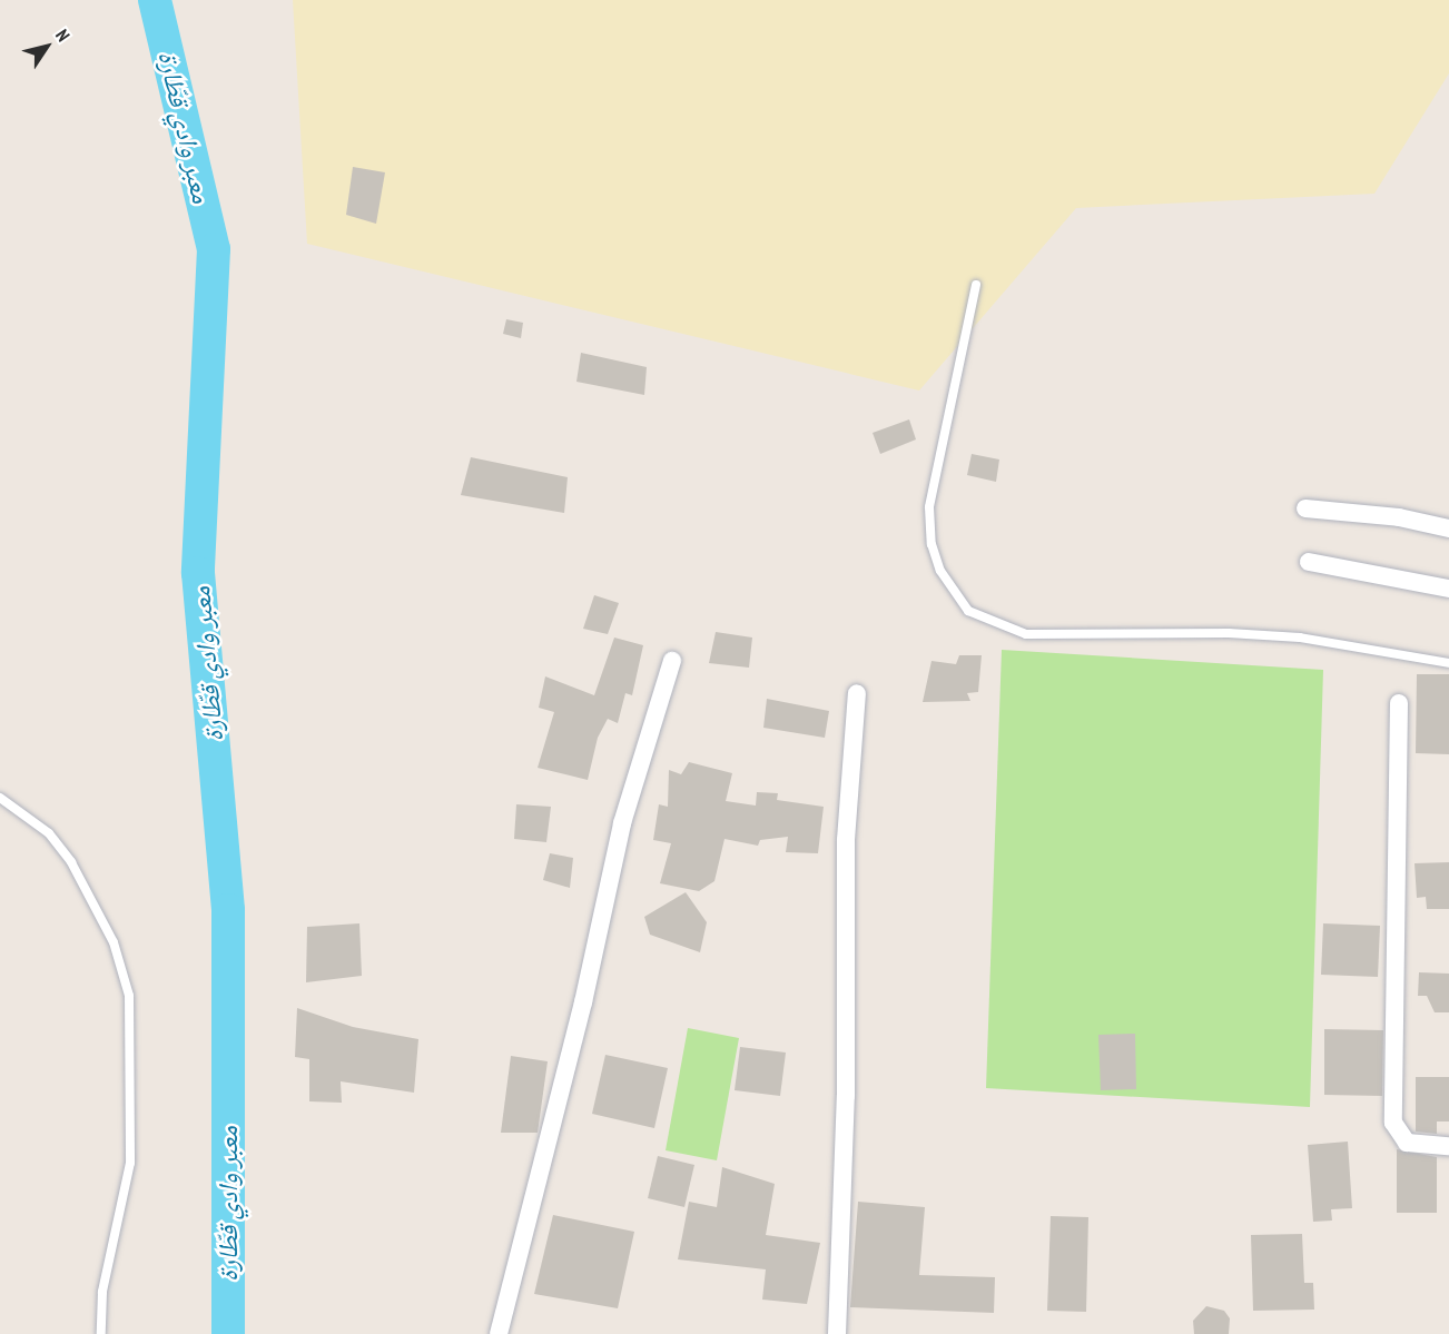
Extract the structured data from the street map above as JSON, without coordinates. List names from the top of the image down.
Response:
{
  "water": ["معبر وادي قطّارة"],
  "north": "top right"
}
